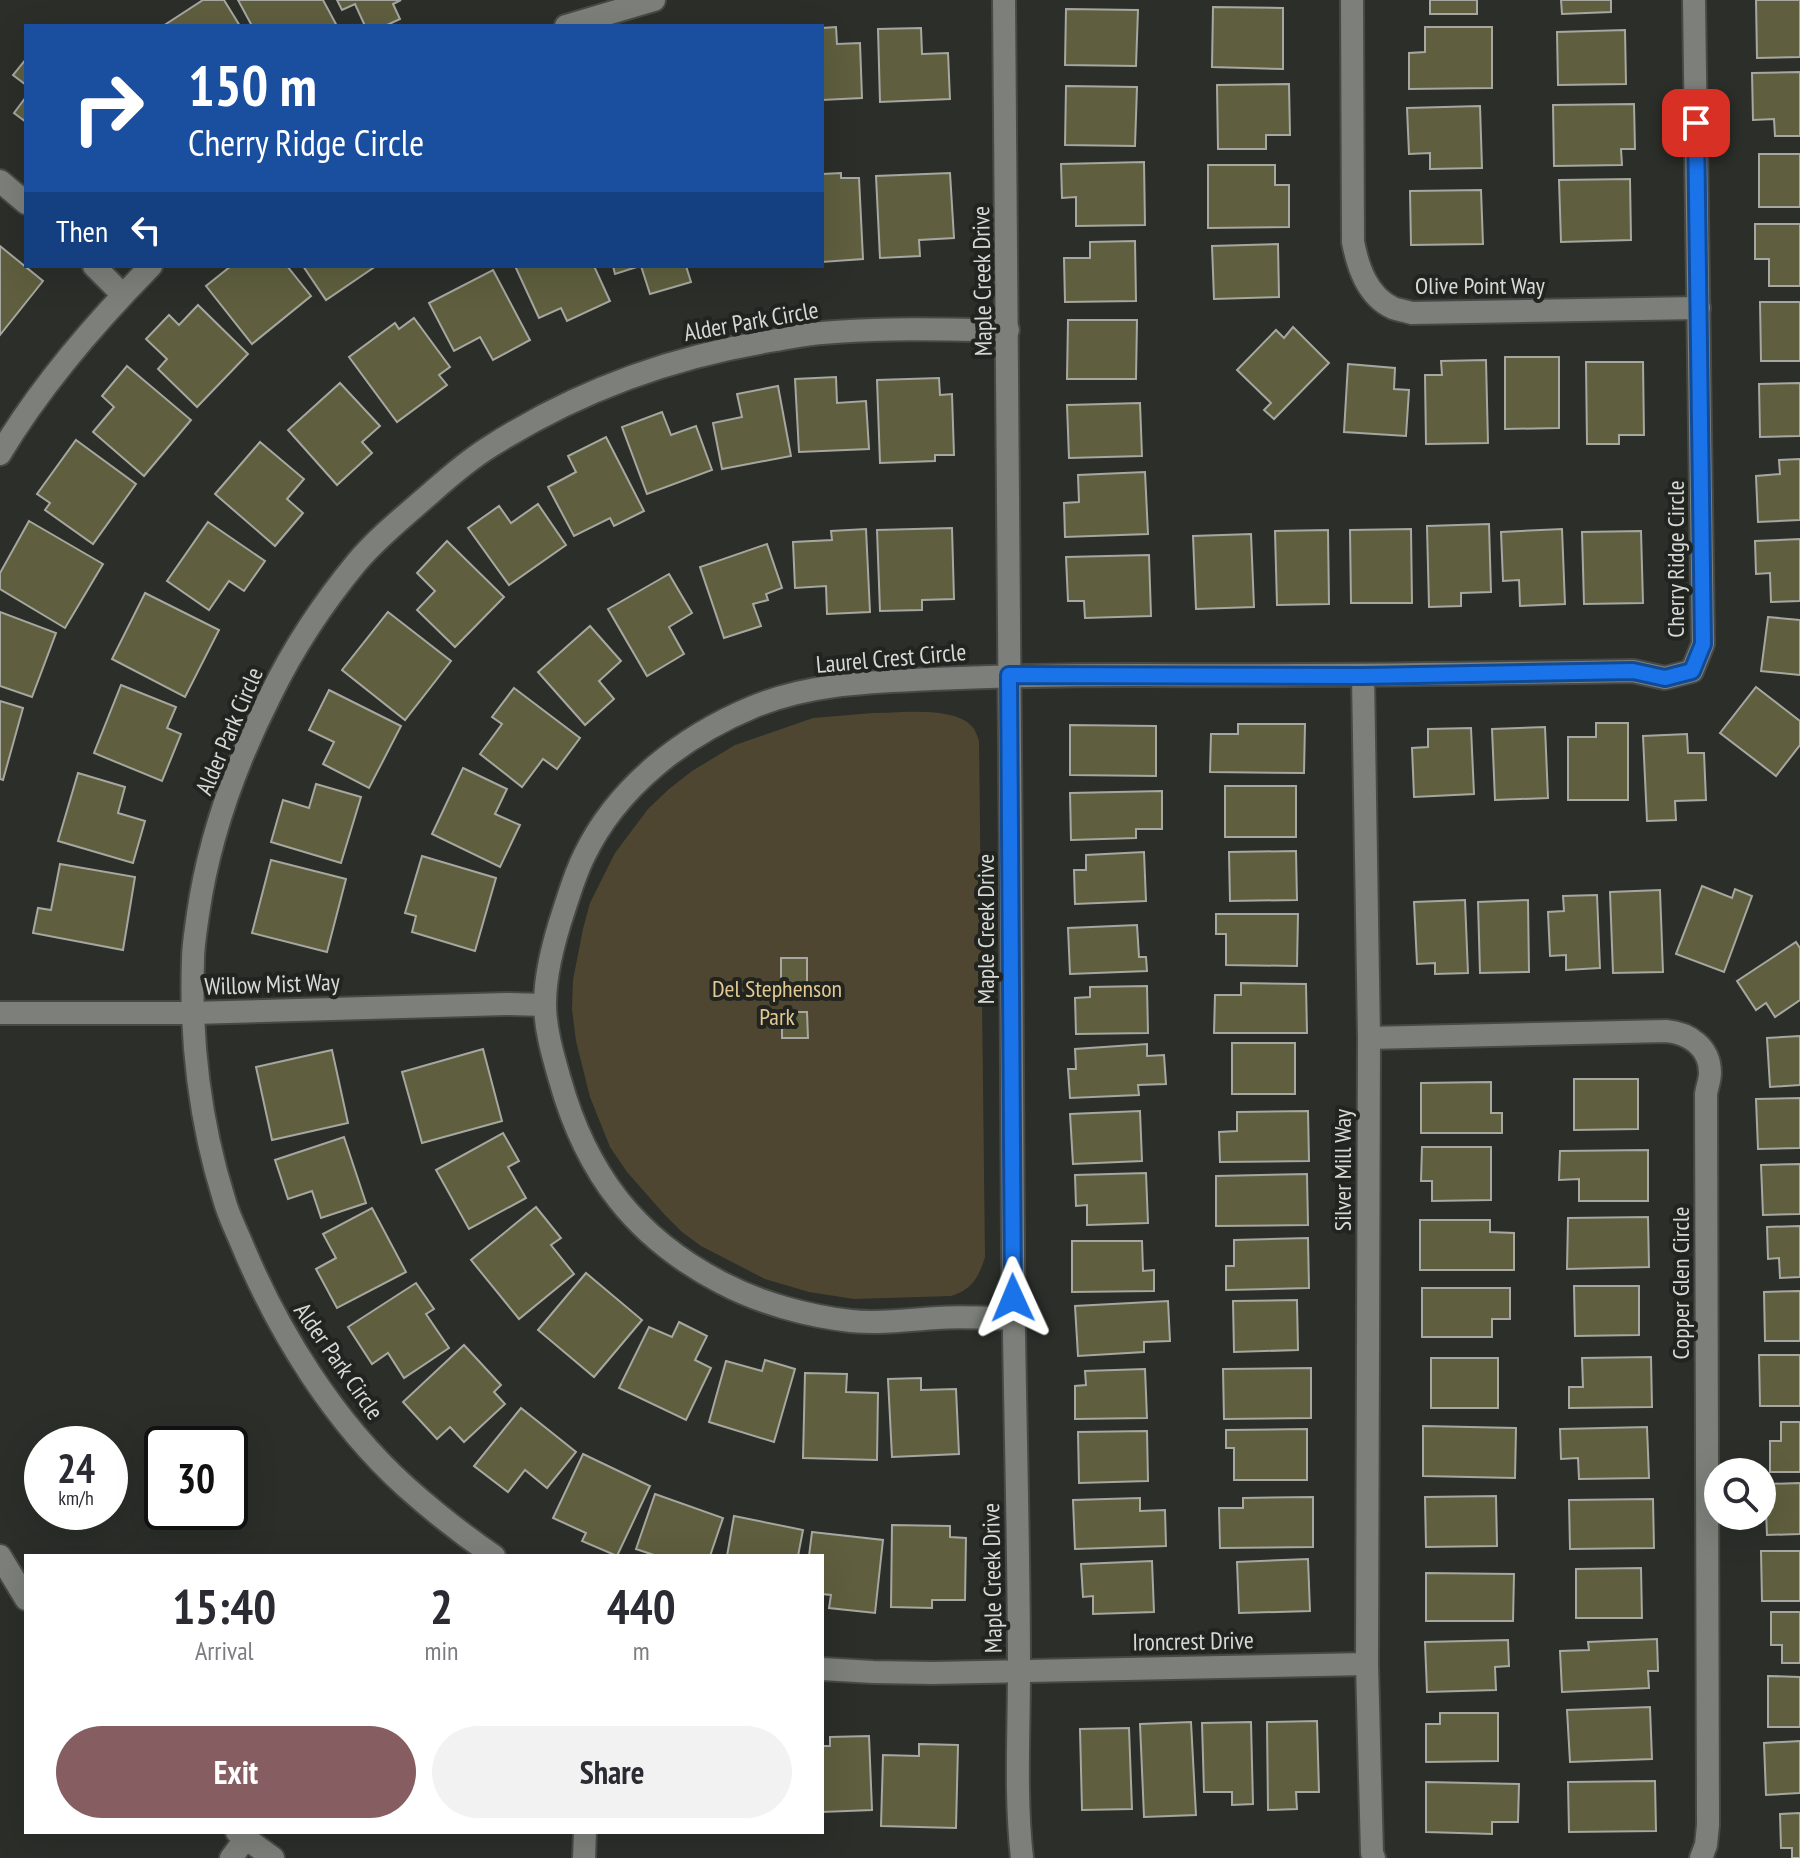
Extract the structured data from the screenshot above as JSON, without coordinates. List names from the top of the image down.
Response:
{
  "streets": {
    "street": [
      "Maple Creek Drive",
      "Olive Point Way",
      "Alder Park Circle",
      "Cherry Ridge Circle",
      "Laurel Crest Circle",
      "Willow Mist Way",
      "Silver Mill Way",
      "Copper Glen Circle",
      "Ironcrest Drive"
    ]
  },
  "crossings": [
    ["Maple Creek Drive", "Alder Park Circle"],
    ["Maple Creek Drive", "Cherry Ridge Circle"],
    ["Maple Creek Drive", "Laurel Crest Circle"],
    ["Maple Creek Drive", "Ironcrest Drive"],
    ["Olive Point Way", "Cherry Ridge Circle"],
    ["Alder Park Circle", "Willow Mist Way"],
    ["Cherry Ridge Circle", "Laurel Crest Circle"],
    ["Cherry Ridge Circle", "Silver Mill Way"],
    ["Laurel Crest Circle", "Willow Mist Way"],
    ["Silver Mill Way", "Copper Glen Circle"],
    ["Silver Mill Way", "Ironcrest Drive"]
  ],
  "parks": ["Del Stephenson Park"],
  "page": {
    "turn": ["150 m", "Cherry Ridge Circle"],
    "then": "Then",
    "speed": "24 km/h",
    "limit": "30",
    "eta": [
      "15:40",
      "Arrival",
      "2",
      "min",
      "440",
      "m"
    ],
    "buttons": ["Exit", "Share"]
  }
}
